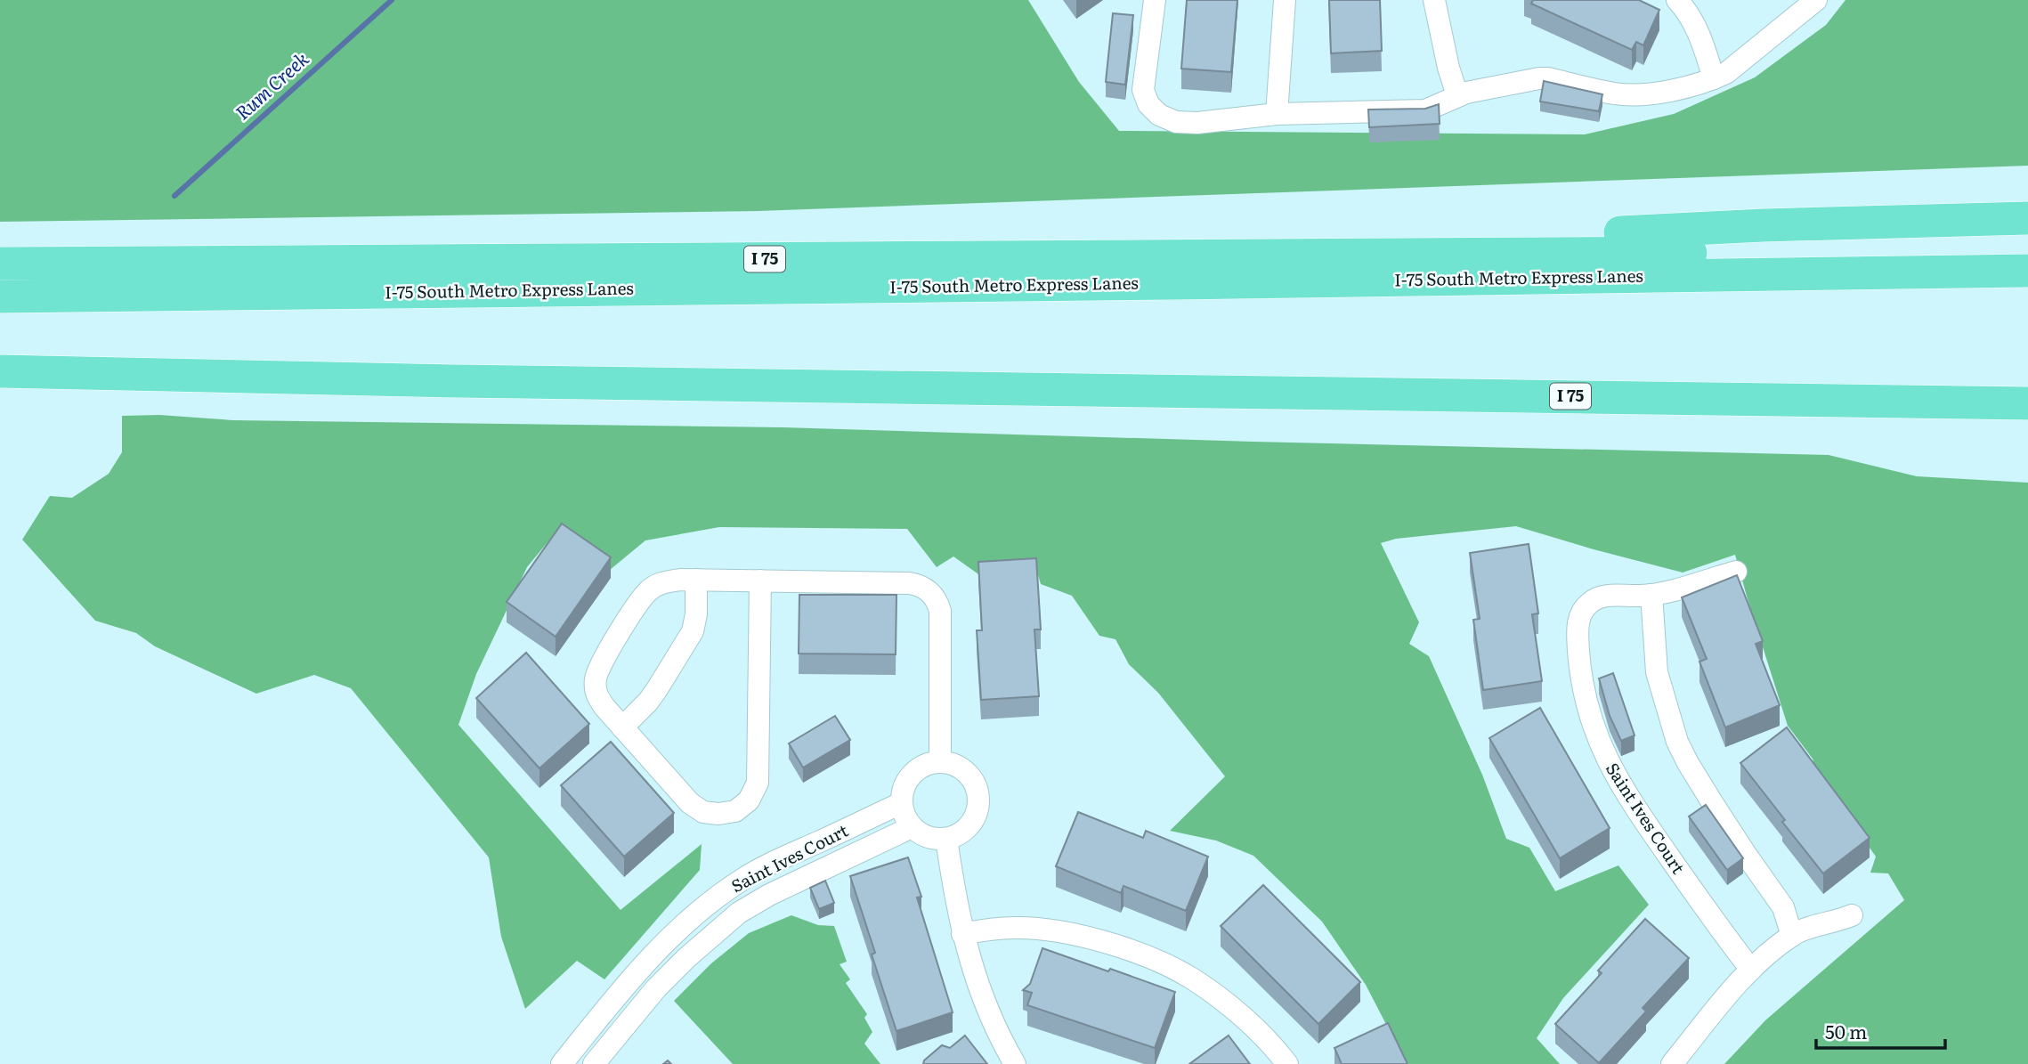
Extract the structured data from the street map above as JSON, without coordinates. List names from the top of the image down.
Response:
{
  "streets": {
    "highway": ["I 75", "I-75 South Metro Express Lanes"],
    "street": ["Saint Ives Court"]
  },
  "water": ["Rum Creek"],
  "scale_bar": "50 m"
}
